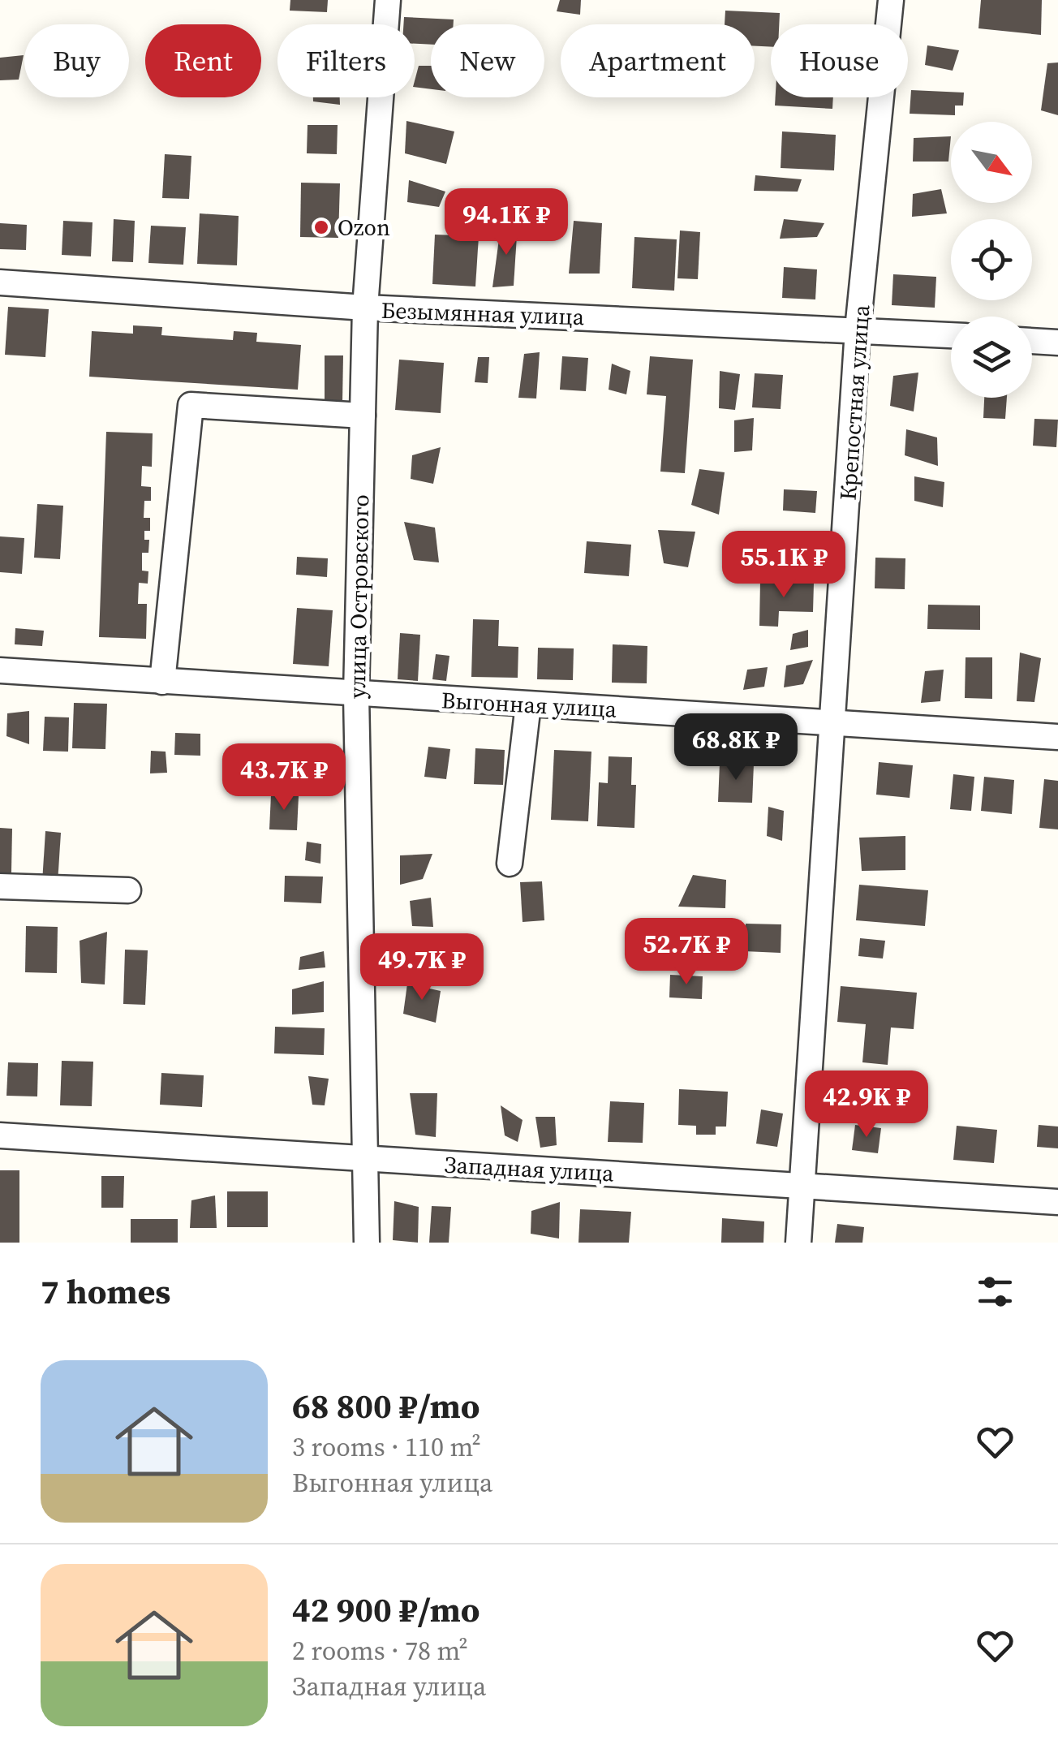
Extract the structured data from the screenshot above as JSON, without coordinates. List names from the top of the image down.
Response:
{
  "streets": {
    "street": [
      "Безымянная улица",
      "Крепостная улица",
      "улица Островского",
      "Выгонная улица",
      "Западная улица"
    ]
  },
  "crossings": [
    ["Безымянная улица", "Крепостная улица"],
    ["Безымянная улица", "улица Островского"],
    ["Крепостная улица", "Выгонная улица"],
    ["Крепостная улица", "Западная улица"],
    ["улица Островского", "Выгонная улица"],
    ["улица Островского", "Западная улица"]
  ],
  "places": ["Ozon"],
  "north": "bottom right",
  "page": {
    "chip": [
      "Buy",
      "Rent",
      "Filters",
      "New",
      "Apartment",
      "House"
    ],
    "price": [
      "94.1K ₽",
      "55.1K ₽",
      "68.8K ₽",
      "43.7K ₽",
      "52.7K ₽",
      "49.7K ₽",
      "42.9K ₽"
    ],
    "heading": "7 homes",
    "list": [
      {
        "name": "68 800 ₽/mo",
        "note": "3 rooms · 110 m² · Выгонная улица"
      },
      {
        "name": "42 900 ₽/mo",
        "note": "2 rooms · 78 m² · Западная улица"
      }
    ]
  }
}
